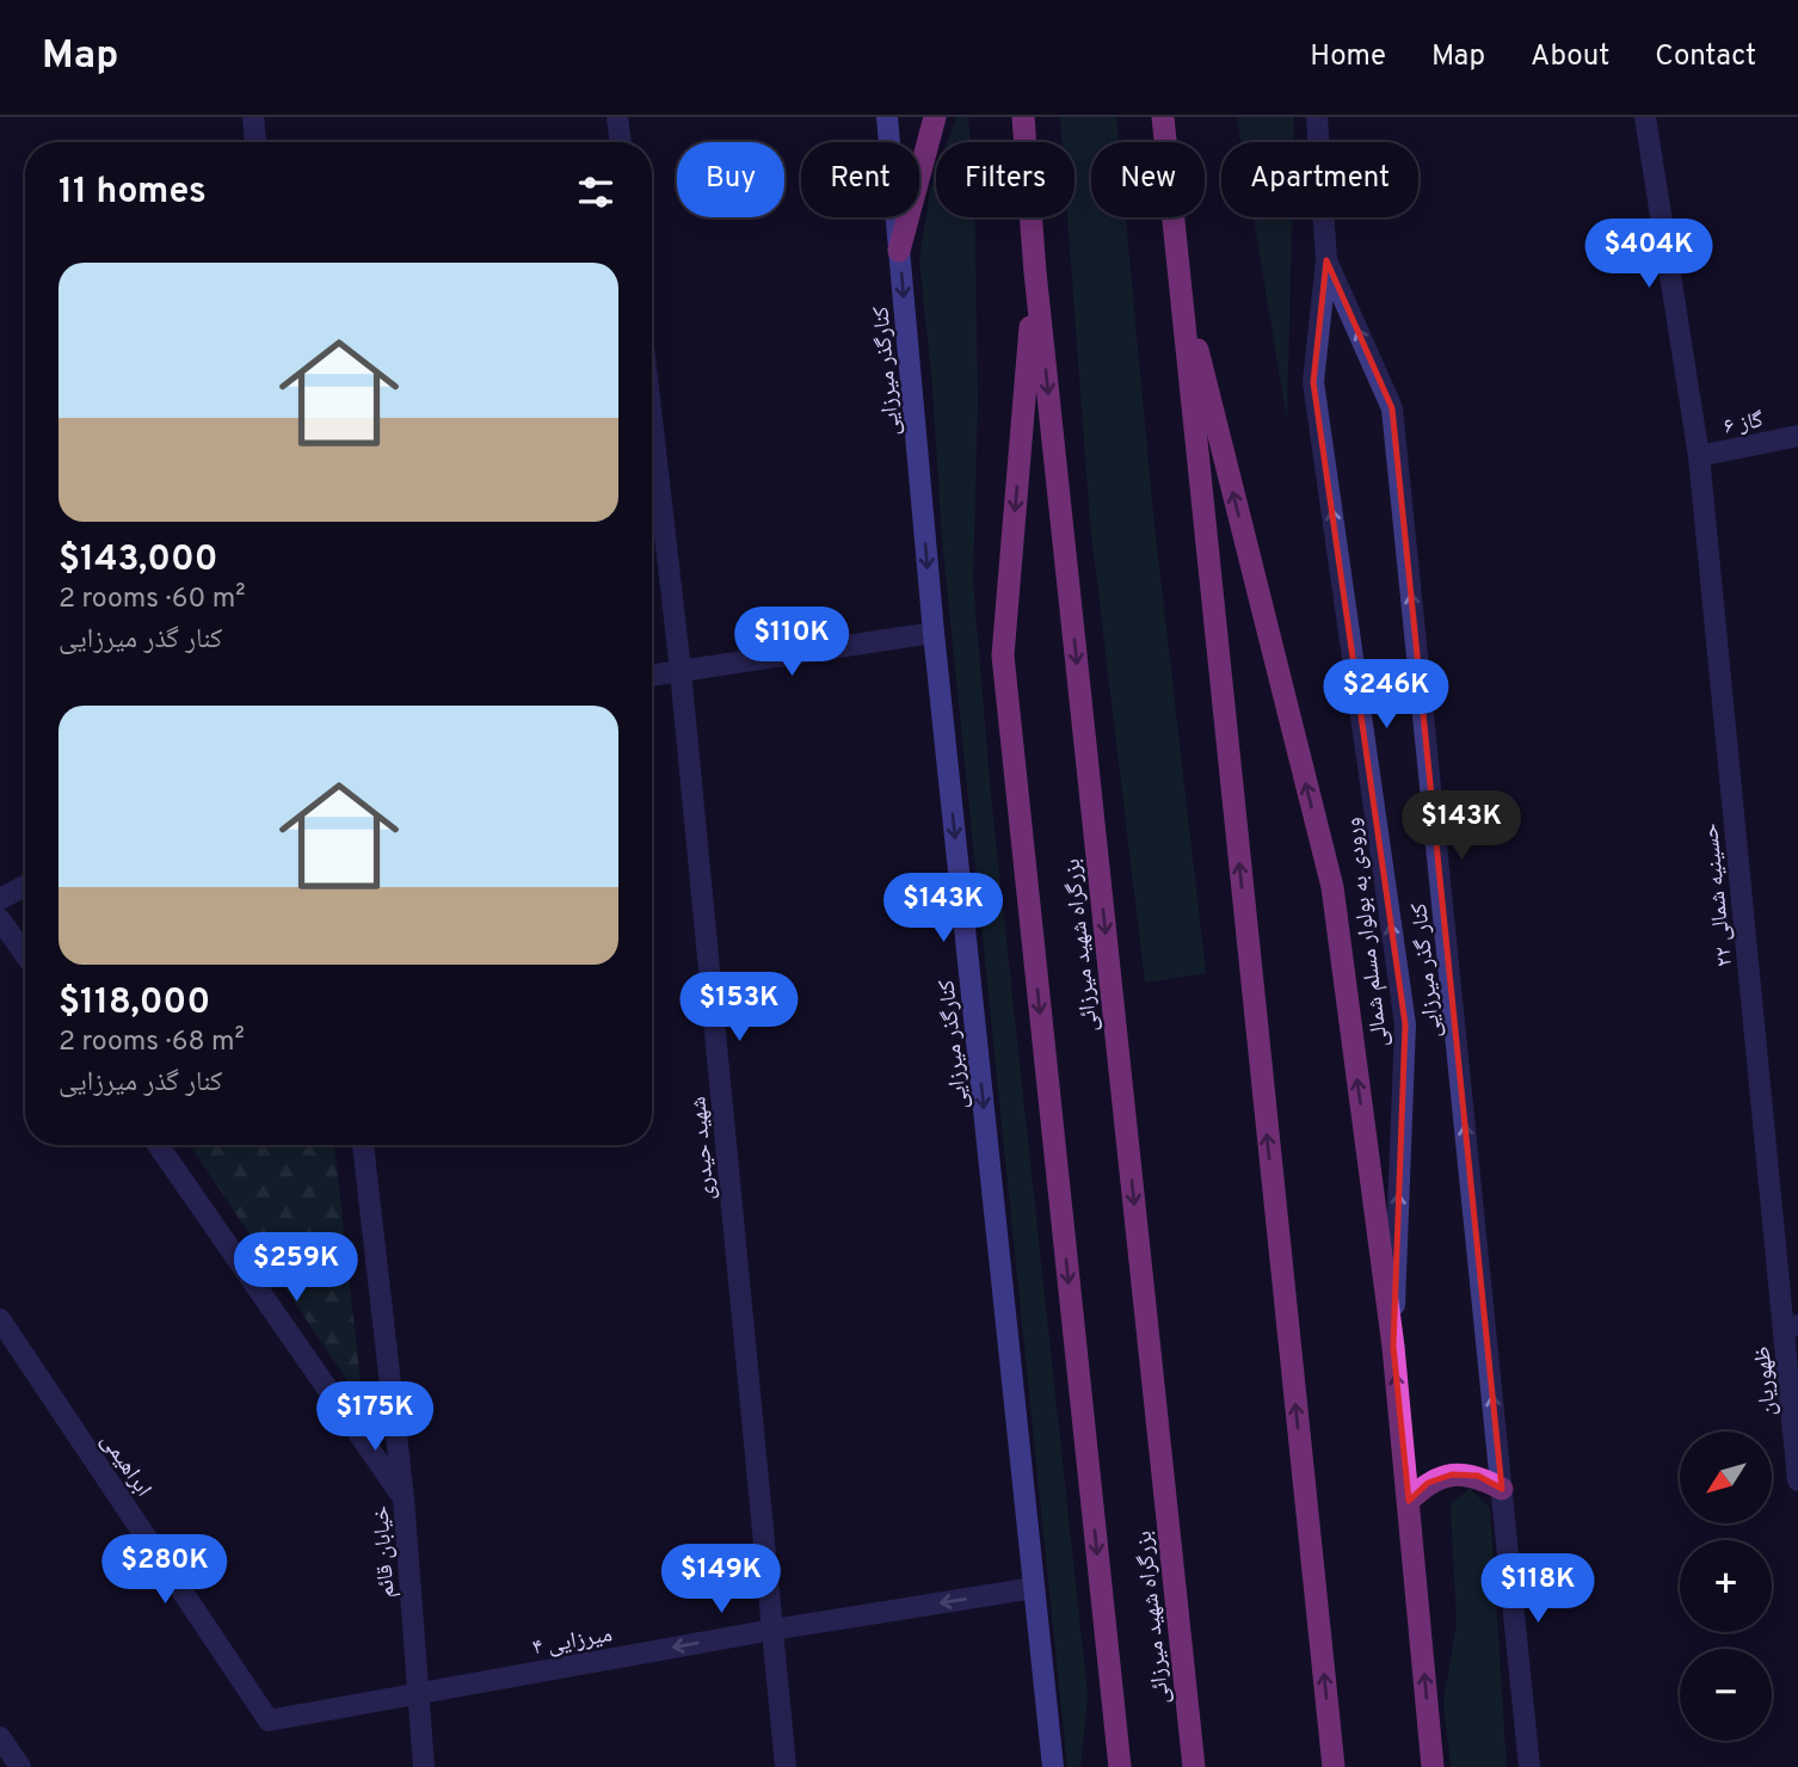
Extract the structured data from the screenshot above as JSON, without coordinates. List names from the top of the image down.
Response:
{
  "streets": {
    "highway": ["بزرگراه شهید میرزائی"],
    "main road": ["کنارگذر میرزایی"],
    "street": [
      "گاز ۶",
      "حسینیه شمالی ۲۲",
      "ورودی به بولوار مسلم شمالی",
      "کنار گذر میرزایی",
      "شهید حیدری",
      "ظهوریان",
      "ابراهیمی",
      "خیابان قائم",
      "میرزایی ۴"
    ]
  },
  "crossings": [
    ["کنارگذر میرزایی", "میرزایی ۴"],
    ["گاز ۶", "حسینیه شمالی ۲۲"],
    ["حسینیه شمالی ۲۲", "ظهوریان"],
    ["ورودی به بولوار مسلم شمالی", "کنار گذر میرزایی"],
    ["شهید حیدری", "میرزایی ۴"],
    ["ابراهیمی", "خیابان قائم"],
    ["ابراهیمی", "میرزایی ۴"],
    ["خیابان قائم", "میرزایی ۴"]
  ],
  "one_way": [
    "کنارگذر میرزایی",
    "ورودی به بولوار مسلم شمالی",
    "کنار گذر میرزایی",
    "میرزایی ۴"
  ],
  "north": "bottom left",
  "page": {
    "header": "Map",
    "nav": [
      "Home",
      "Map",
      "About",
      "Contact"
    ],
    "chip": [
      "Buy",
      "Rent",
      "Filters",
      "New",
      "Apartment"
    ],
    "heading": "11 homes",
    "price": [
      "$404K",
      "$110K",
      "$246K",
      "$143K",
      "$143K",
      "$153K",
      "$259K",
      "$175K",
      "$280K",
      "$149K",
      "$118K"
    ],
    "list": [
      {
        "name": "$143,000",
        "note": "2 rooms · 60 m² · کنار گذر میرزایی"
      },
      {
        "name": "$118,000",
        "note": "2 rooms · 68 m² · کنار گذر میرزایی"
      }
    ],
    "map_buttons": ["+", "−"]
  }
}
